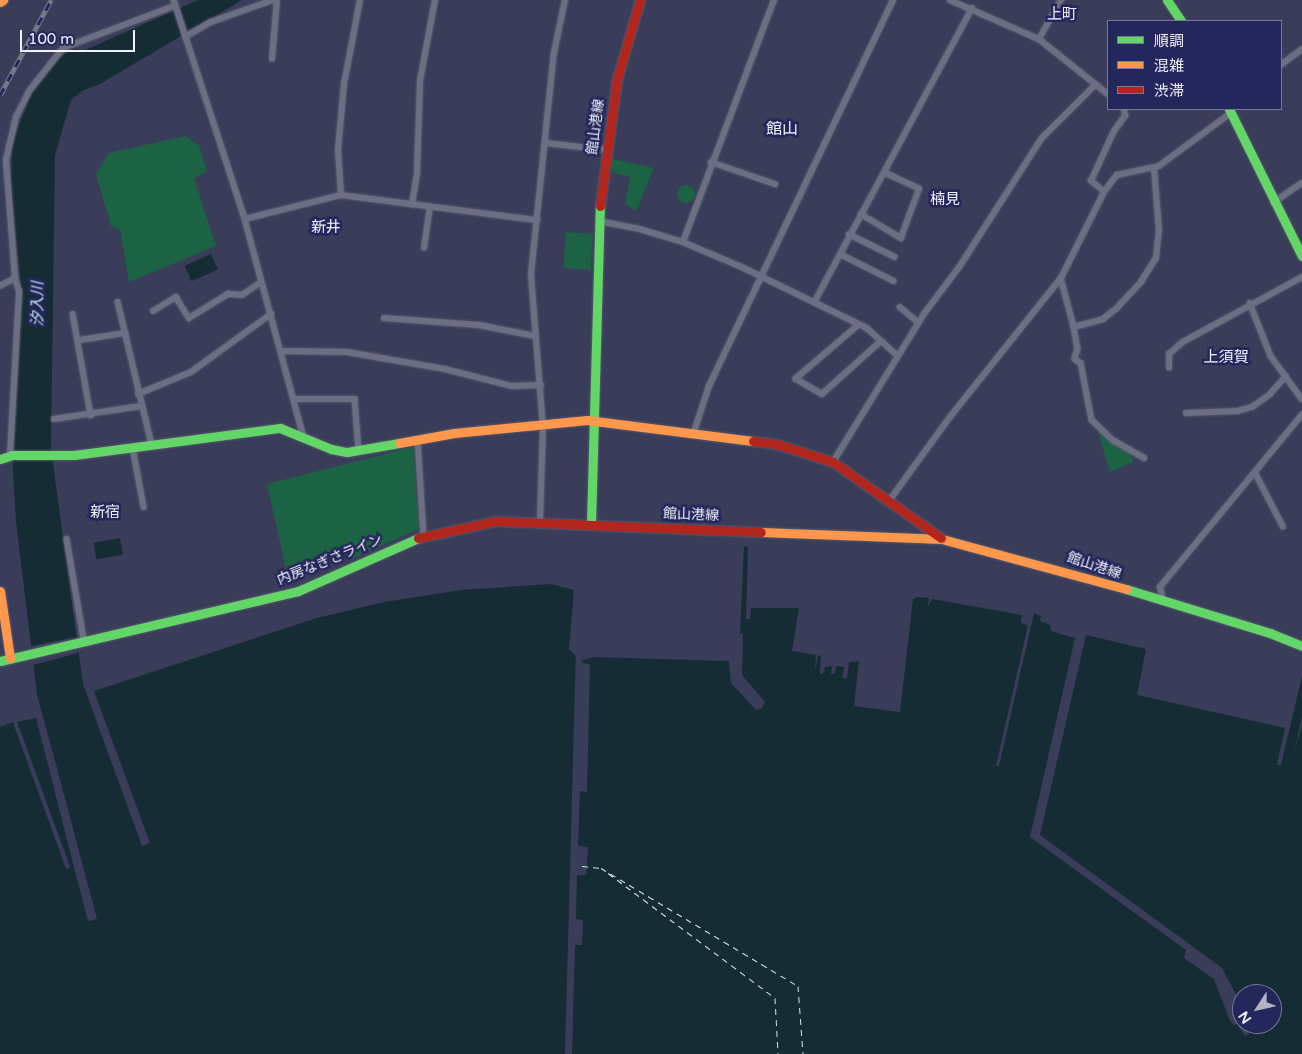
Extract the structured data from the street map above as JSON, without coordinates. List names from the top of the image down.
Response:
{
  "streets": {
    "main road": ["館山港線", "内房なぎさライン"]
  },
  "crossings": [
    ["館山港線", "内房なぎさライン"]
  ],
  "districts": [
    "上町",
    "館山",
    "楠見",
    "新井",
    "上須賀",
    "新宿"
  ],
  "water": ["汐入川"],
  "legend": ["順調", "混雑", "渋滞"],
  "scale_bar": "100 m",
  "north": "bottom left"
}
